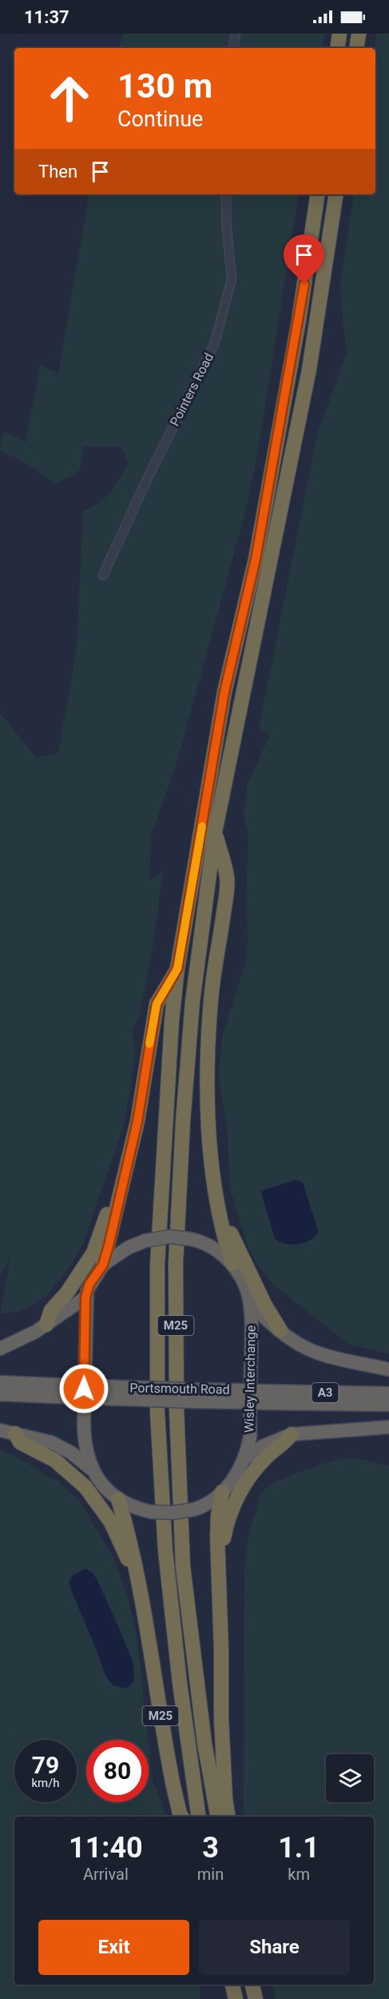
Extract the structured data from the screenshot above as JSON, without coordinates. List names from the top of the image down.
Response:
{
  "streets": {
    "highway": [
      "M25",
      "Wisley Interchange",
      "Portsmouth Road",
      "A3"
    ],
    "street": ["Pointers Road"]
  },
  "crossings": [
    ["M25", "Wisley Interchange"]
  ],
  "page": {
    "status": "11:37",
    "turn": ["130 m", "Continue"],
    "then": "Then",
    "speed": "79 km/h",
    "limit": "80",
    "eta": [
      "11:40",
      "Arrival",
      "3",
      "min",
      "1.1",
      "km"
    ],
    "buttons": ["Exit", "Share"]
  }
}
